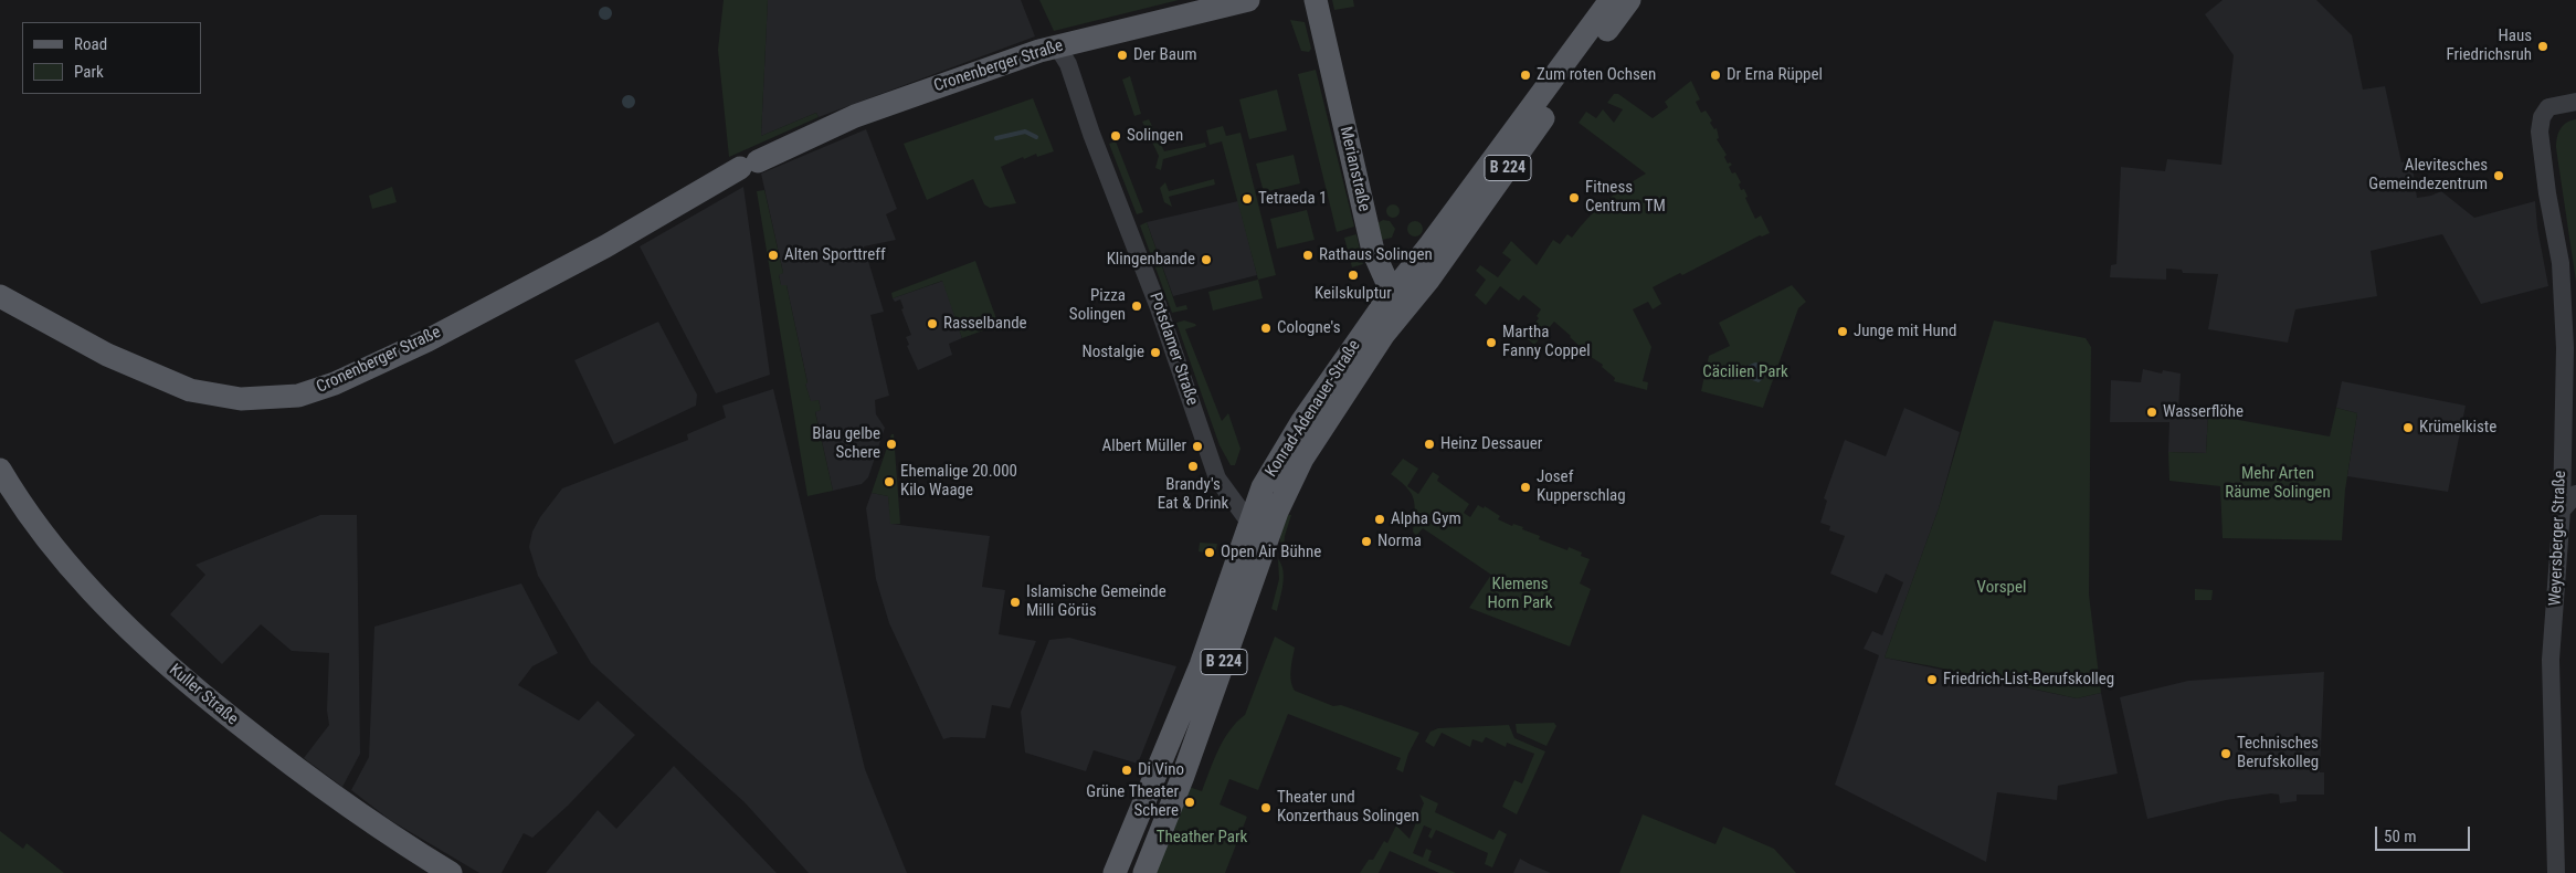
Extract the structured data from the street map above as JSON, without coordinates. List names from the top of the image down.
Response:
{
  "streets": {
    "main road": [
      "Cronenberger Straße",
      "B 224",
      "Merianstraße",
      "Konrad-Adenauer-Straße",
      "Kuller Straße"
    ],
    "street": ["Potsdamer Straße", "Weyersberger Straße"]
  },
  "crossings": [
    ["Cronenberger Straße", "Potsdamer Straße"],
    ["Merianstraße", "Konrad-Adenauer-Straße"],
    ["Potsdamer Straße", "Konrad-Adenauer-Straße"]
  ],
  "parks": [
    "Cäcilien Park",
    "Mehr Arten Räume Solingen",
    "Klemens Horn Park",
    "Vorspel",
    "Theather Park"
  ],
  "places": [
    "Haus Friedrichsruh",
    "Der Baum",
    "Zum roten Ochsen",
    "Dr Erna Rüppel",
    "Solingen",
    "Alevitesches Gemeindezentrum",
    "Fitness Centrum TM",
    "Tetraeda 1",
    "Alten Sporttreff",
    "Rathaus Solingen",
    "Klingenbande",
    "Keilskulptur",
    "Pizza Solingen",
    "Rasselbande",
    "Cologne's",
    "Junge mit Hund",
    "Martha Fanny Coppel",
    "Nostalgie",
    "Wasserflöhe",
    "Krümelkiste",
    "Blau gelbe Schere",
    "Heinz Dessauer",
    "Albert Müller",
    "Brandy's Eat & Drink",
    "Ehemalige 20.000 Kilo Waage",
    "Josef Kupperschlag",
    "Alpha Gym",
    "Norma",
    "Open Air Bühne",
    "Islamische Gemeinde Milli Görüs",
    "Friedrich-List-Berufskolleg",
    "Technisches Berufskolleg",
    "Di Vino",
    "Grüne Theater Schere",
    "Theater und Konzerthaus Solingen"
  ],
  "legend": ["Road", "Park"],
  "scale_bar": "50 m"
}
